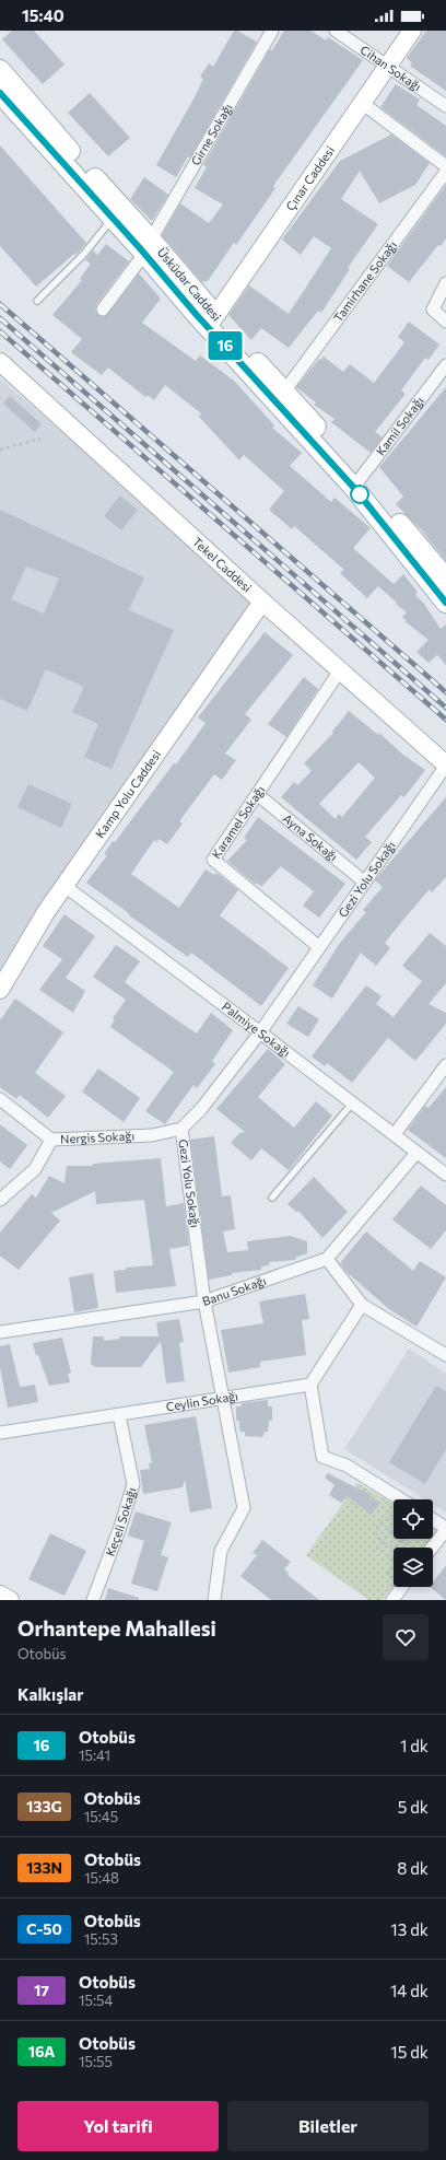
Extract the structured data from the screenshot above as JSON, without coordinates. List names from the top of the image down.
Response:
{
  "streets": {
    "main road": ["Üsküdar Caddesi"],
    "street": [
      "Cihan Sokağı",
      "Girne Sokağı",
      "Çınar Caddesi",
      "Tamirhane Sokağı",
      "Kamil Sokağı",
      "Tekel Caddesi",
      "Kamp Yolu Caddesi",
      "Karamel Sokağı",
      "Ayna Sokağı",
      "Gezi Yolu Sokağı",
      "Palmiye Sokağı",
      "Nergis Sokağı",
      "Banu Sokağı",
      "Ceylin Sokağı",
      "Keçeli Sokağı"
    ]
  },
  "crossings": [
    ["Cihan Sokağı", "Çınar Caddesi"],
    ["Girne Sokağı", "Üsküdar Caddesi"],
    ["Çınar Caddesi", "Üsküdar Caddesi"],
    ["Tamirhane Sokağı", "Üsküdar Caddesi"],
    ["Üsküdar Caddesi", "Kamil Sokağı"],
    ["Tekel Caddesi", "Kamp Yolu Caddesi"],
    ["Tekel Caddesi", "Karamel Sokağı"],
    ["Tekel Caddesi", "Gezi Yolu Sokağı"],
    ["Kamp Yolu Caddesi", "Palmiye Sokağı"],
    ["Karamel Sokağı", "Ayna Sokağı"],
    ["Karamel Sokağı", "Gezi Yolu Sokağı"],
    ["Ayna Sokağı", "Gezi Yolu Sokağı"],
    ["Gezi Yolu Sokağı", "Palmiye Sokağı"],
    ["Gezi Yolu Sokağı", "Nergis Sokağı"],
    ["Gezi Yolu Sokağı", "Banu Sokağı"],
    ["Gezi Yolu Sokağı", "Ceylin Sokağı"],
    ["Ceylin Sokağı", "Keçeli Sokağı"]
  ],
  "lines": ["bus line 16"],
  "page": {
    "status": "15:40",
    "on_map": "16",
    "heading": [
      ["Orhantepe Mahallesi", "Otobüs"],
      "Kalkışlar"
    ],
    "list": [
      {
        "mark": "16",
        "name": "Otobüs",
        "note": "15:41",
        "value": "1 dk"
      },
      {
        "mark": "133G",
        "name": "Otobüs",
        "note": "15:45",
        "value": "5 dk"
      },
      {
        "mark": "133N",
        "name": "Otobüs",
        "note": "15:48",
        "value": "8 dk"
      },
      {
        "mark": "C-50",
        "name": "Otobüs",
        "note": "15:53",
        "value": "13 dk"
      },
      {
        "mark": "17",
        "name": "Otobüs",
        "note": "15:54",
        "value": "14 dk"
      },
      {
        "mark": "16A",
        "name": "Otobüs",
        "note": "15:55",
        "value": "15 dk"
      }
    ],
    "buttons": ["Yol tarifi", "Biletler"]
  }
}
